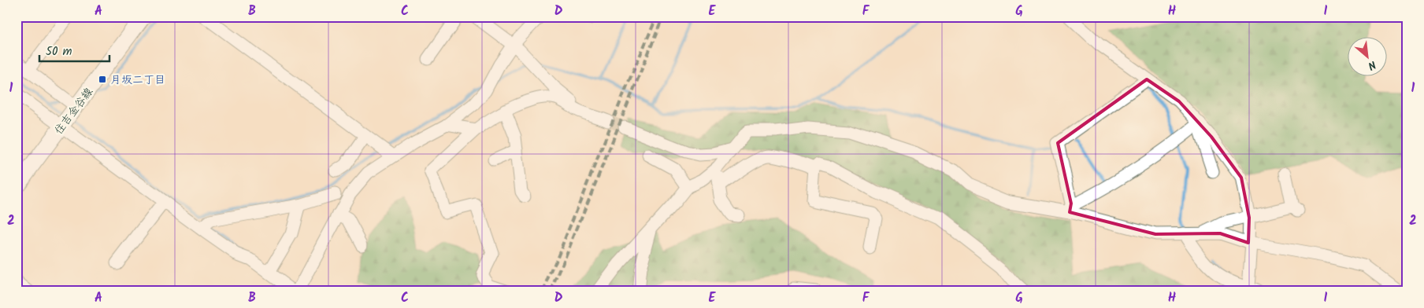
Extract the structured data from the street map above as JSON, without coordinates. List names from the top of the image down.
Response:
{
  "streets": {
    "main road": ["住吉金谷線"]
  },
  "places": {
    "transit": ["月坂二丁目"]
  },
  "scale_bar": "50 m",
  "north": "bottom right",
  "grid": {
    "columns": [
      "A",
      "B",
      "C",
      "D",
      "E",
      "F",
      "G",
      "H",
      "I"
    ],
    "rows": ["1", "2"]
  }
}
